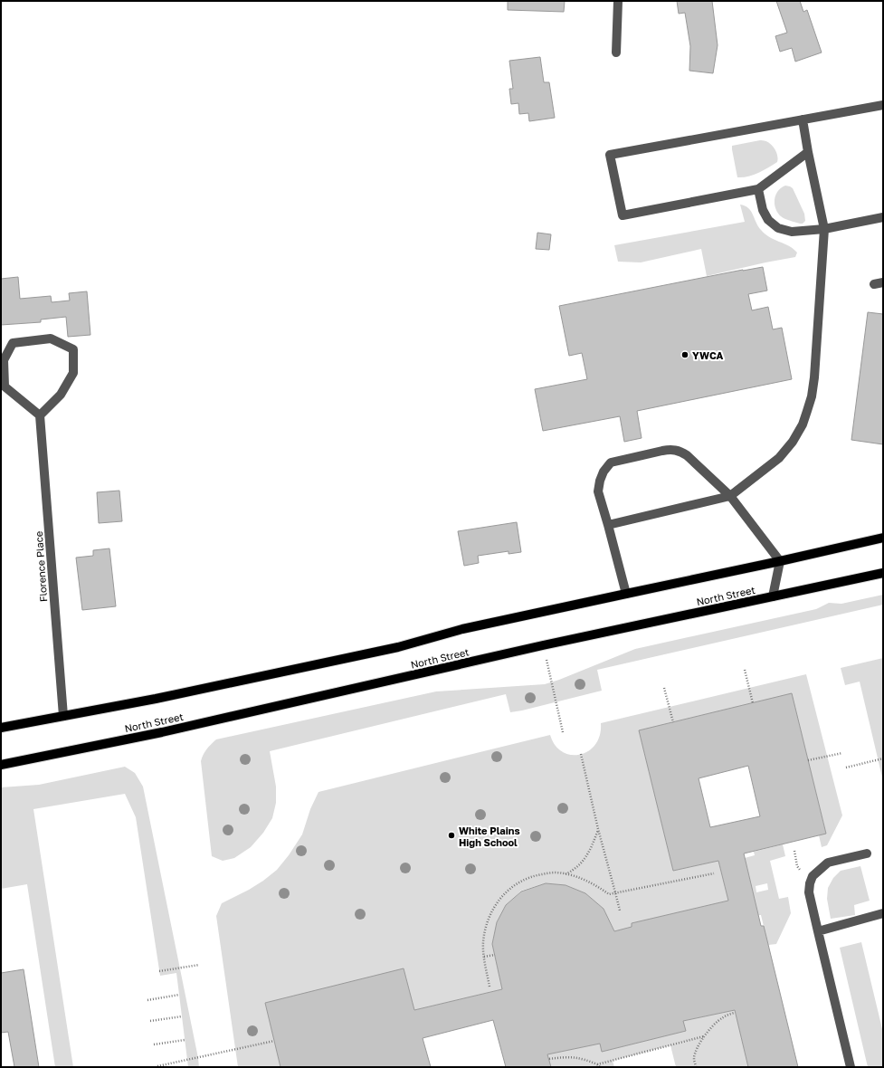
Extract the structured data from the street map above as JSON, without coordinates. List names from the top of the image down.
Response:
{
  "streets": {
    "main road": ["North Street"],
    "street": ["Florence Place"]
  },
  "crossings": [
    ["Florence Place", "North Street"]
  ],
  "places": ["YWCA", "White Plains High School"]
}
